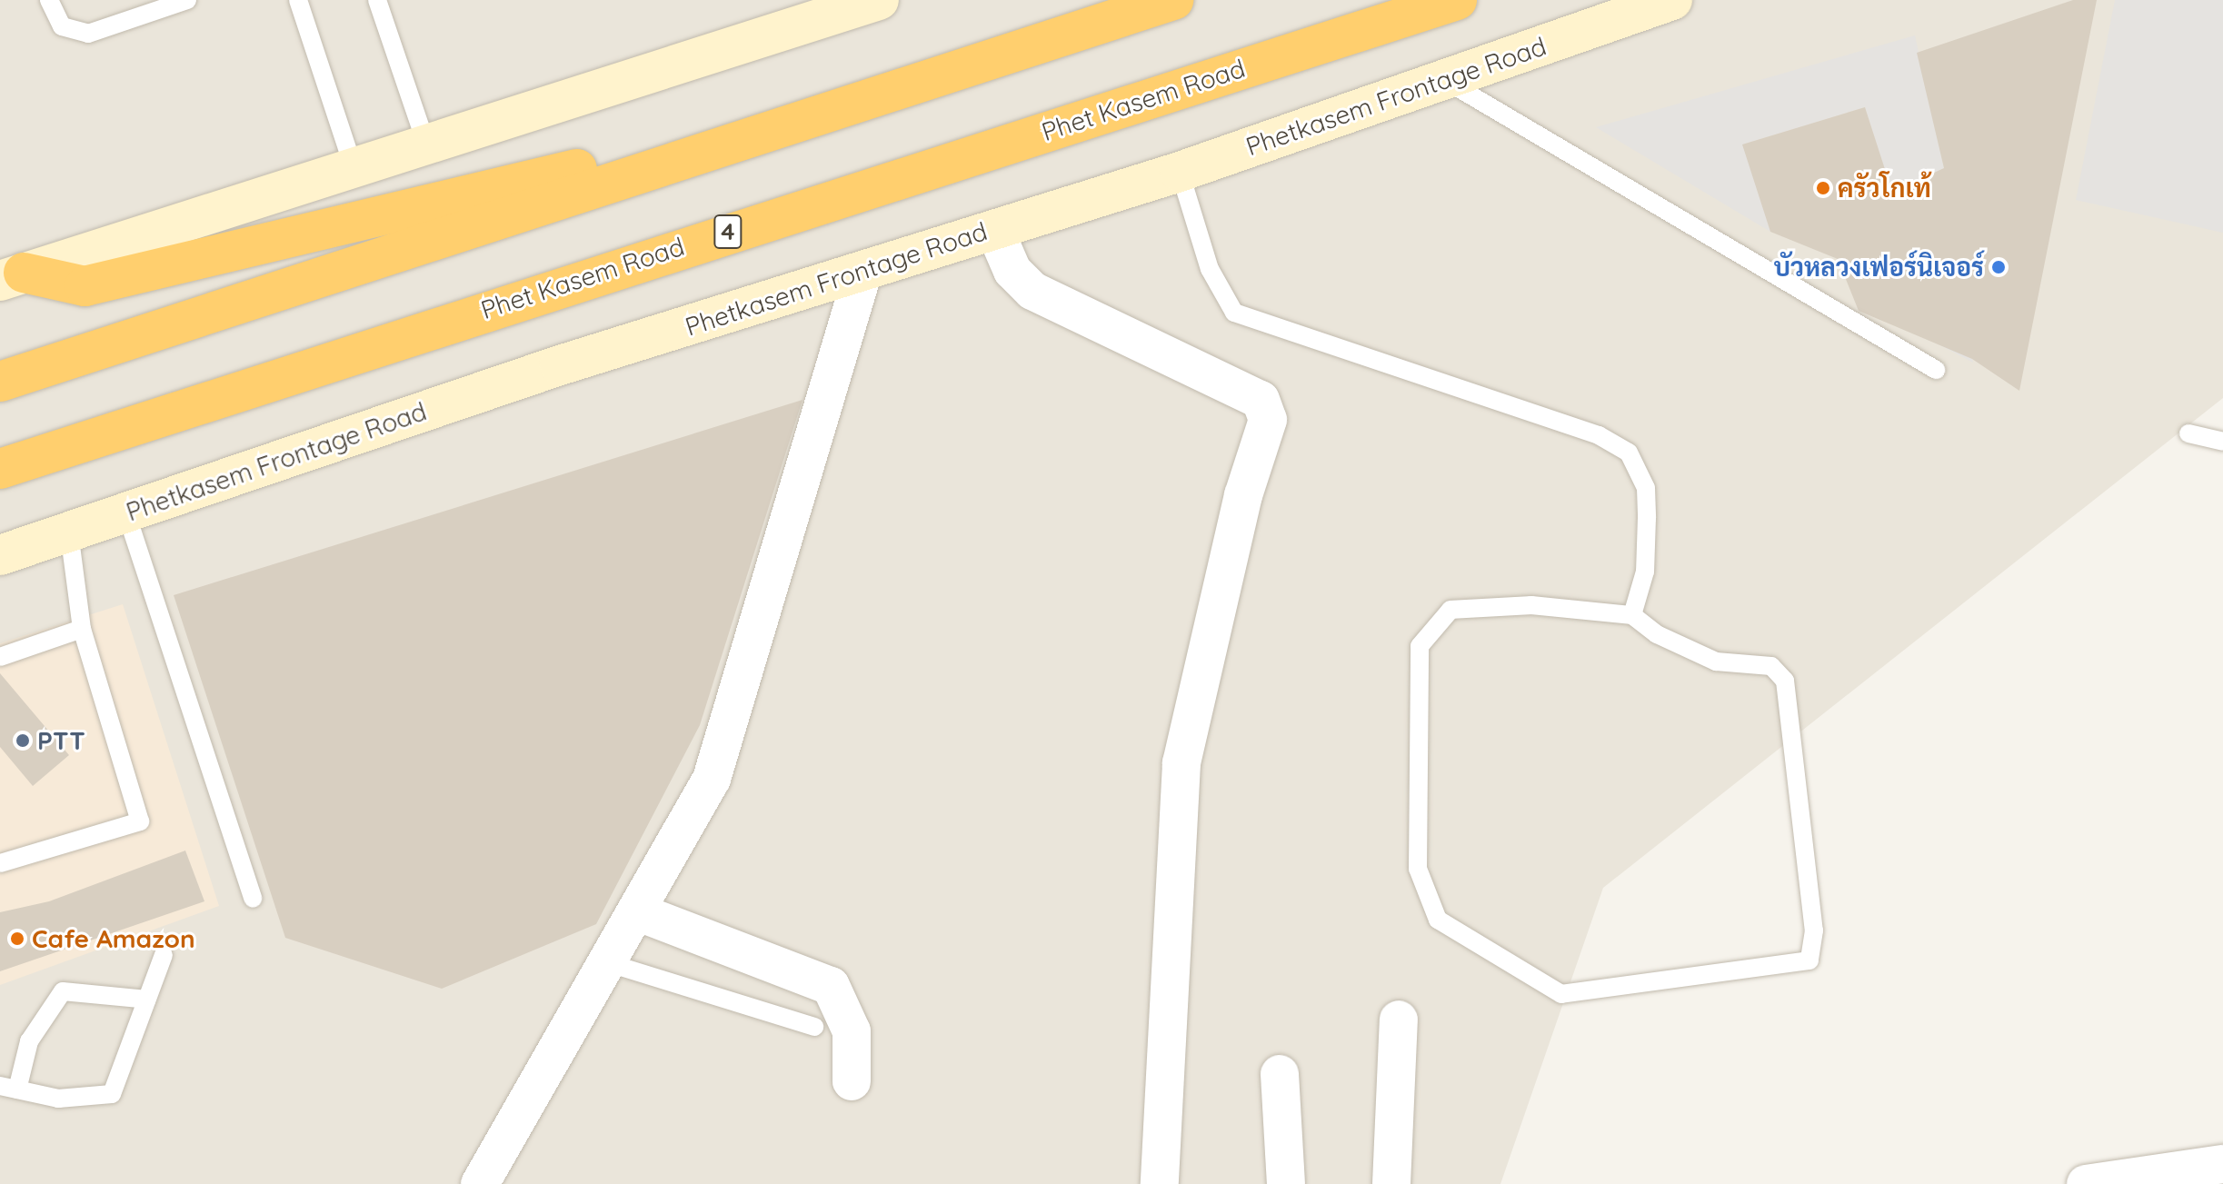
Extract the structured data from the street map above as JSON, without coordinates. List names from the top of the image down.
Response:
{
  "streets": {
    "highway": ["Phet Kasem Road", "4"],
    "main road": ["Phetkasem Frontage Road"]
  },
  "places": [
    "ครัวโกเท้",
    "บัวหลวงเฟอร์นิเจอร์",
    "PTT",
    "Cafe Amazon"
  ]
}
